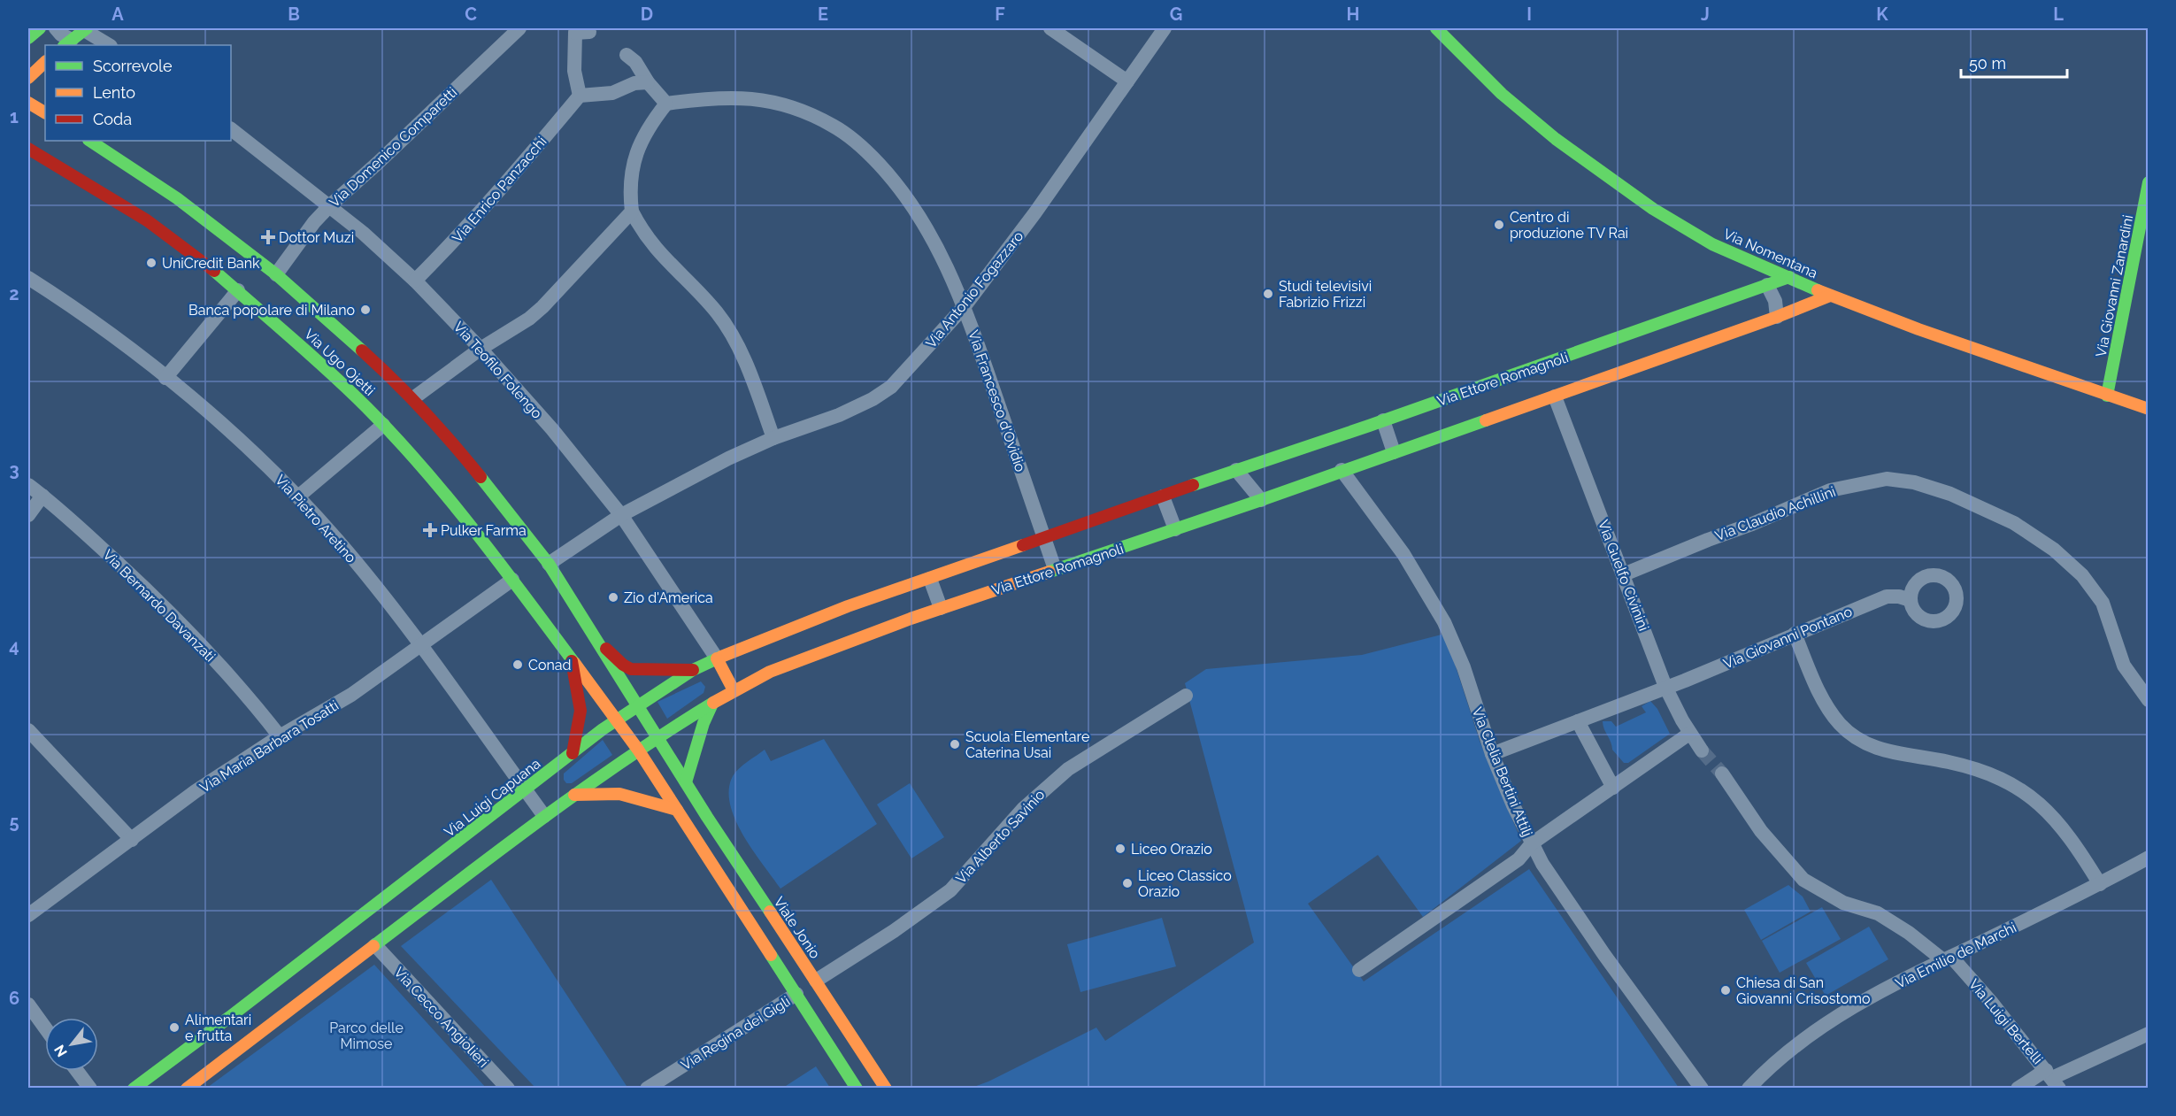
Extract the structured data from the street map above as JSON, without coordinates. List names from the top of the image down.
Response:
{
  "streets": {
    "street": [
      "Via Domenico Comparetti",
      "Via Enrico Panzacchi",
      "Via Nomentana",
      "Via Giovanni Zanardini",
      "Via Antonio Fogazzaro",
      "Via Ugo Ojetti",
      "Via Teofilo Folengo",
      "Via Ettore Romagnoli",
      "Via Francesco d'Ovidio",
      "Via Claudio Achillini",
      "Via Pietro Aretino",
      "Via Guelfo Civinini",
      "Via Bernardo Davanzati",
      "Via Giovanni Pontano",
      "Via Maria Barbara Tosatti",
      "Via Clelia Bertini Attilj",
      "Via Luigi Capuana",
      "Via Alberto Savinio",
      "Viale Jonio",
      "Via Emilio de Marchi",
      "Via Cecco Angiolieri",
      "Via Luigi Bertelli",
      "Via Regina dei Gigli"
    ]
  },
  "crossings": [
    ["Via Domenico Comparetti", "Via Ugo Ojetti"],
    ["Via Domenico Comparetti", "Via Teofilo Folengo"],
    ["Via Enrico Panzacchi", "Via Teofilo Folengo"],
    ["Via Nomentana", "Via Giovanni Zanardini"],
    ["Via Nomentana", "Via Ettore Romagnoli"],
    ["Via Antonio Fogazzaro", "Via Ugo Ojetti"],
    ["Via Antonio Fogazzaro", "Via Teofilo Folengo"],
    ["Via Antonio Fogazzaro", "Via Francesco d'Ovidio"],
    ["Via Ugo Ojetti", "Via Ettore Romagnoli"],
    ["Via Ugo Ojetti", "Via Maria Barbara Tosatti"],
    ["Via Ugo Ojetti", "Viale Jonio"],
    ["Via Teofilo Folengo", "Via Ettore Romagnoli"],
    ["Via Ettore Romagnoli", "Via Francesco d'Ovidio"],
    ["Via Ettore Romagnoli", "Via Guelfo Civinini"],
    ["Via Ettore Romagnoli", "Via Clelia Bertini Attilj"],
    ["Via Ettore Romagnoli", "Via Luigi Capuana"],
    ["Via Ettore Romagnoli", "Viale Jonio"],
    ["Via Claudio Achillini", "Via Guelfo Civinini"],
    ["Via Pietro Aretino", "Via Maria Barbara Tosatti"],
    ["Via Pietro Aretino", "Via Luigi Capuana"],
    ["Via Guelfo Civinini", "Via Giovanni Pontano"],
    ["Via Bernardo Davanzati", "Via Maria Barbara Tosatti"],
    ["Via Giovanni Pontano", "Via Clelia Bertini Attilj"],
    ["Via Alberto Savinio", "Viale Jonio"],
    ["Via Emilio de Marchi", "Via Luigi Bertelli"]
  ],
  "parks": ["Parco delle Mimose"],
  "places": {
    "other": [
      "Centro di produzione TV Rai",
      "UniCredit Bank",
      "Studi televisivi Fabrizio Frizzi",
      "Banca popolare di Milano",
      "Zio d'America",
      "Conad",
      "Scuola Elementare Caterina Usai",
      "Liceo Orazio",
      "Liceo Classico Orazio",
      "Chiesa di San Giovanni Crisostomo",
      "Alimentari e frutta"
    ],
    "health": ["Dottor Muzi", "Pulker Farma"]
  },
  "legend": ["Scorrevole", "Lento", "Coda"],
  "scale_bar": "50 m",
  "north": "bottom left",
  "grid": {
    "columns": [
      "A",
      "B",
      "C",
      "D",
      "E",
      "F",
      "G",
      "H",
      "I",
      "J",
      "K",
      "L"
    ],
    "rows": [
      "1",
      "2",
      "3",
      "4",
      "5",
      "6"
    ]
  }
}
